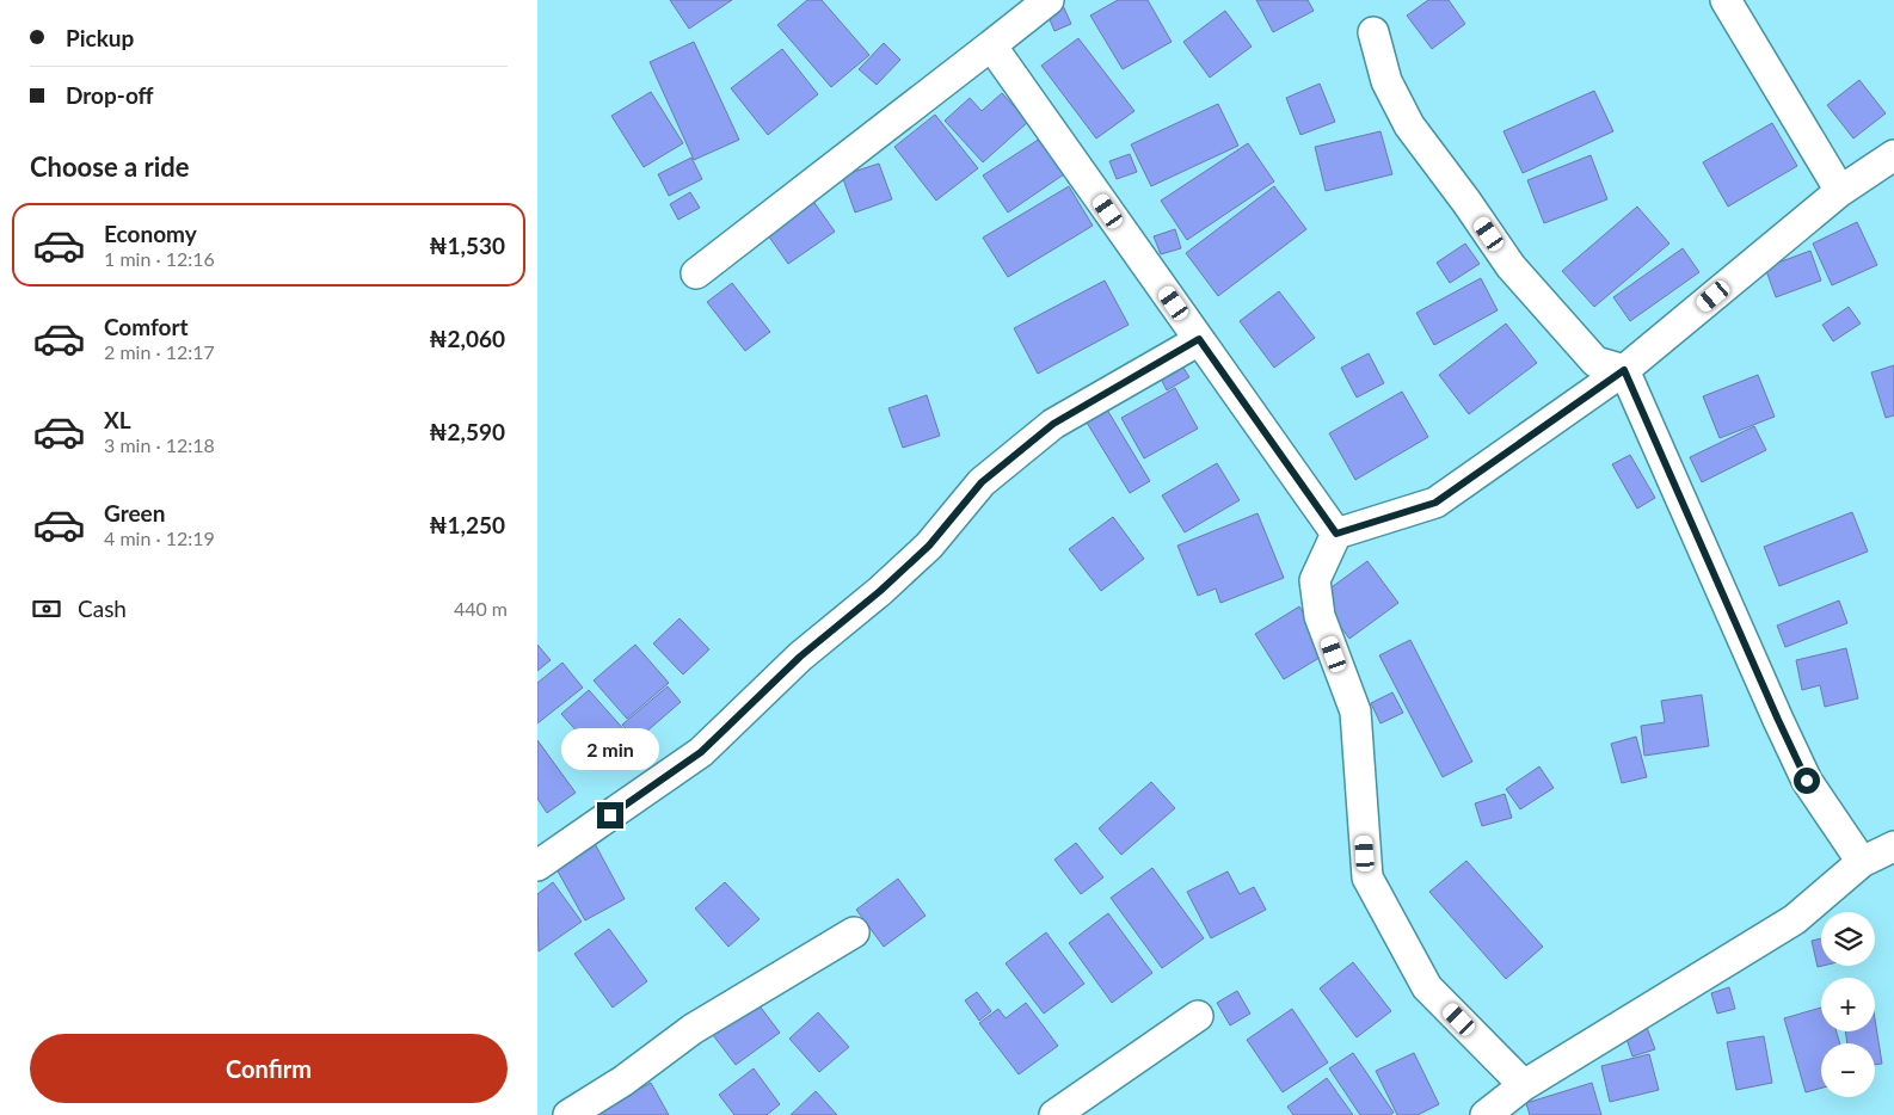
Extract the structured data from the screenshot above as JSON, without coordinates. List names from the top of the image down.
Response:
{
  "page": {
    "banner": ["Pickup", "Drop-off"],
    "heading": "Choose a ride",
    "list": [
      {
        "name": "Economy",
        "note": "1 min · 12:16",
        "value": "₦1,530"
      },
      {
        "name": "Comfort",
        "note": "2 min · 12:17",
        "value": "₦2,060"
      },
      {
        "name": "XL",
        "note": "3 min · 12:18",
        "value": "₦2,590"
      },
      {
        "name": "Green",
        "note": "4 min · 12:19",
        "value": "₦1,250"
      }
    ],
    "pay": ["Cash", "440 m"],
    "bubble": "2 min",
    "map_buttons": ["+", "−"],
    "buttons": "Confirm"
  }
}
